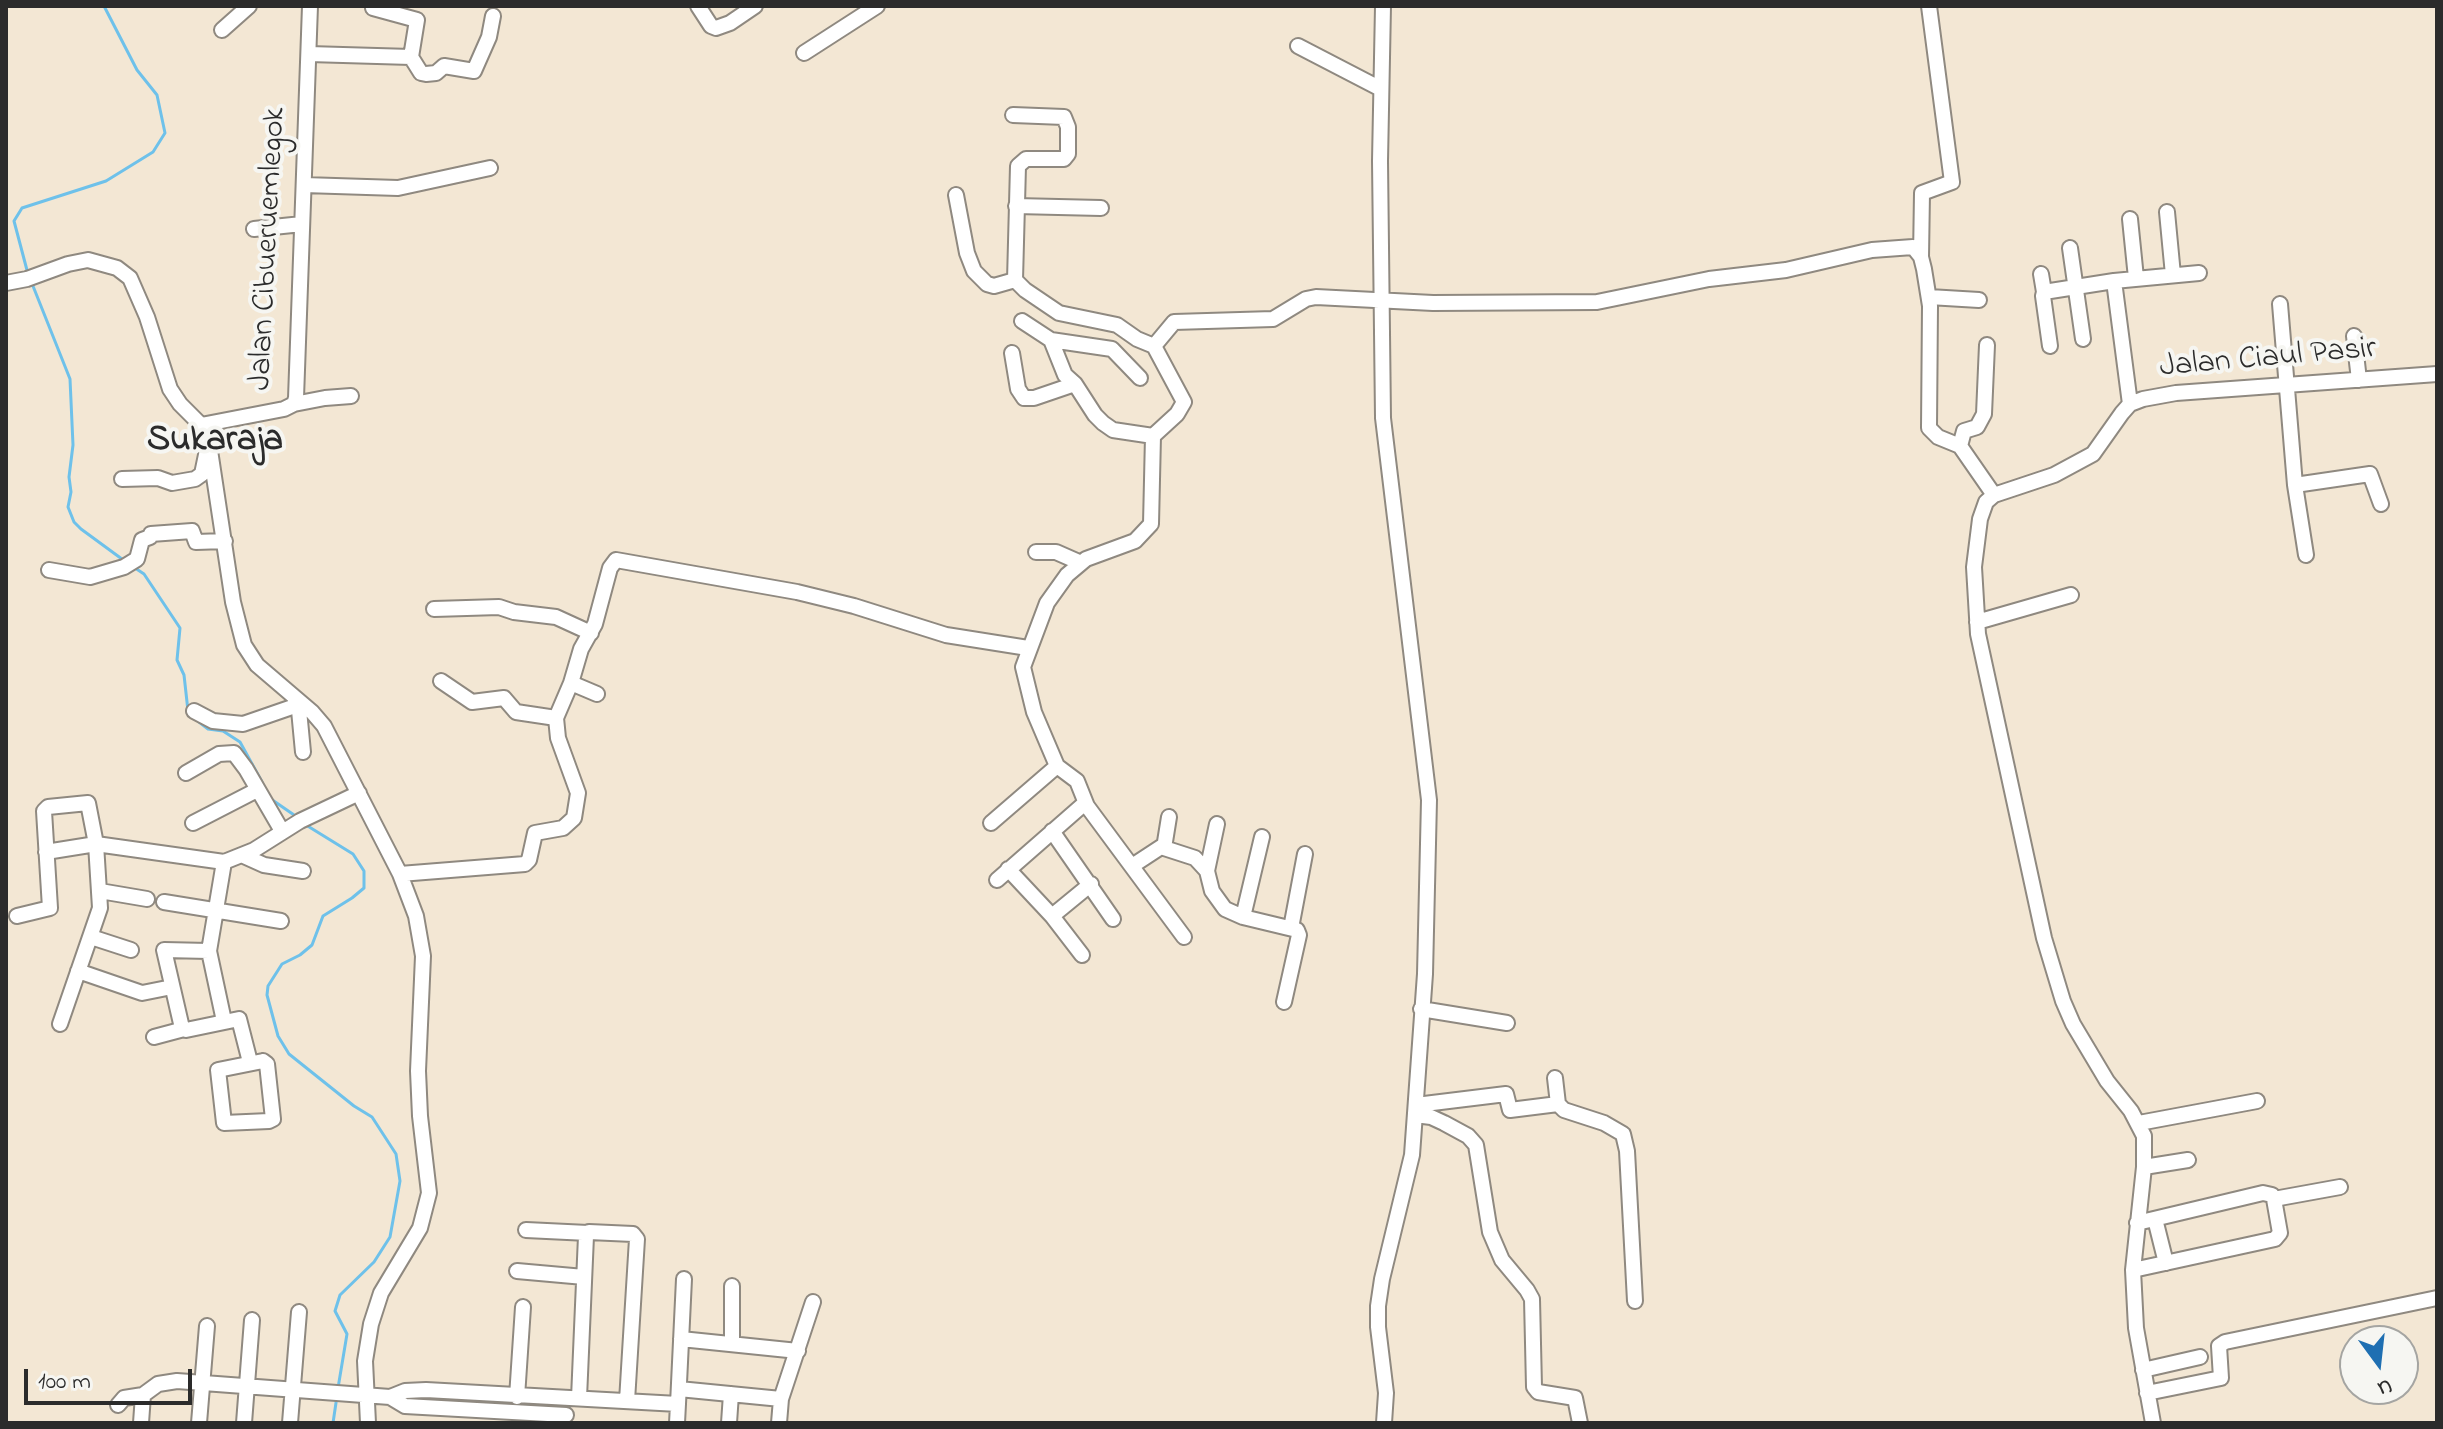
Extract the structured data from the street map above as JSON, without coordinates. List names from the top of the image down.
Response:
{
  "streets": {
    "street": ["Jalan Cibueruemlegok", "Jalan Ciaul Pasir"]
  },
  "districts": ["Sukaraja"],
  "scale_bar": "100 m",
  "north": "bottom"
}
